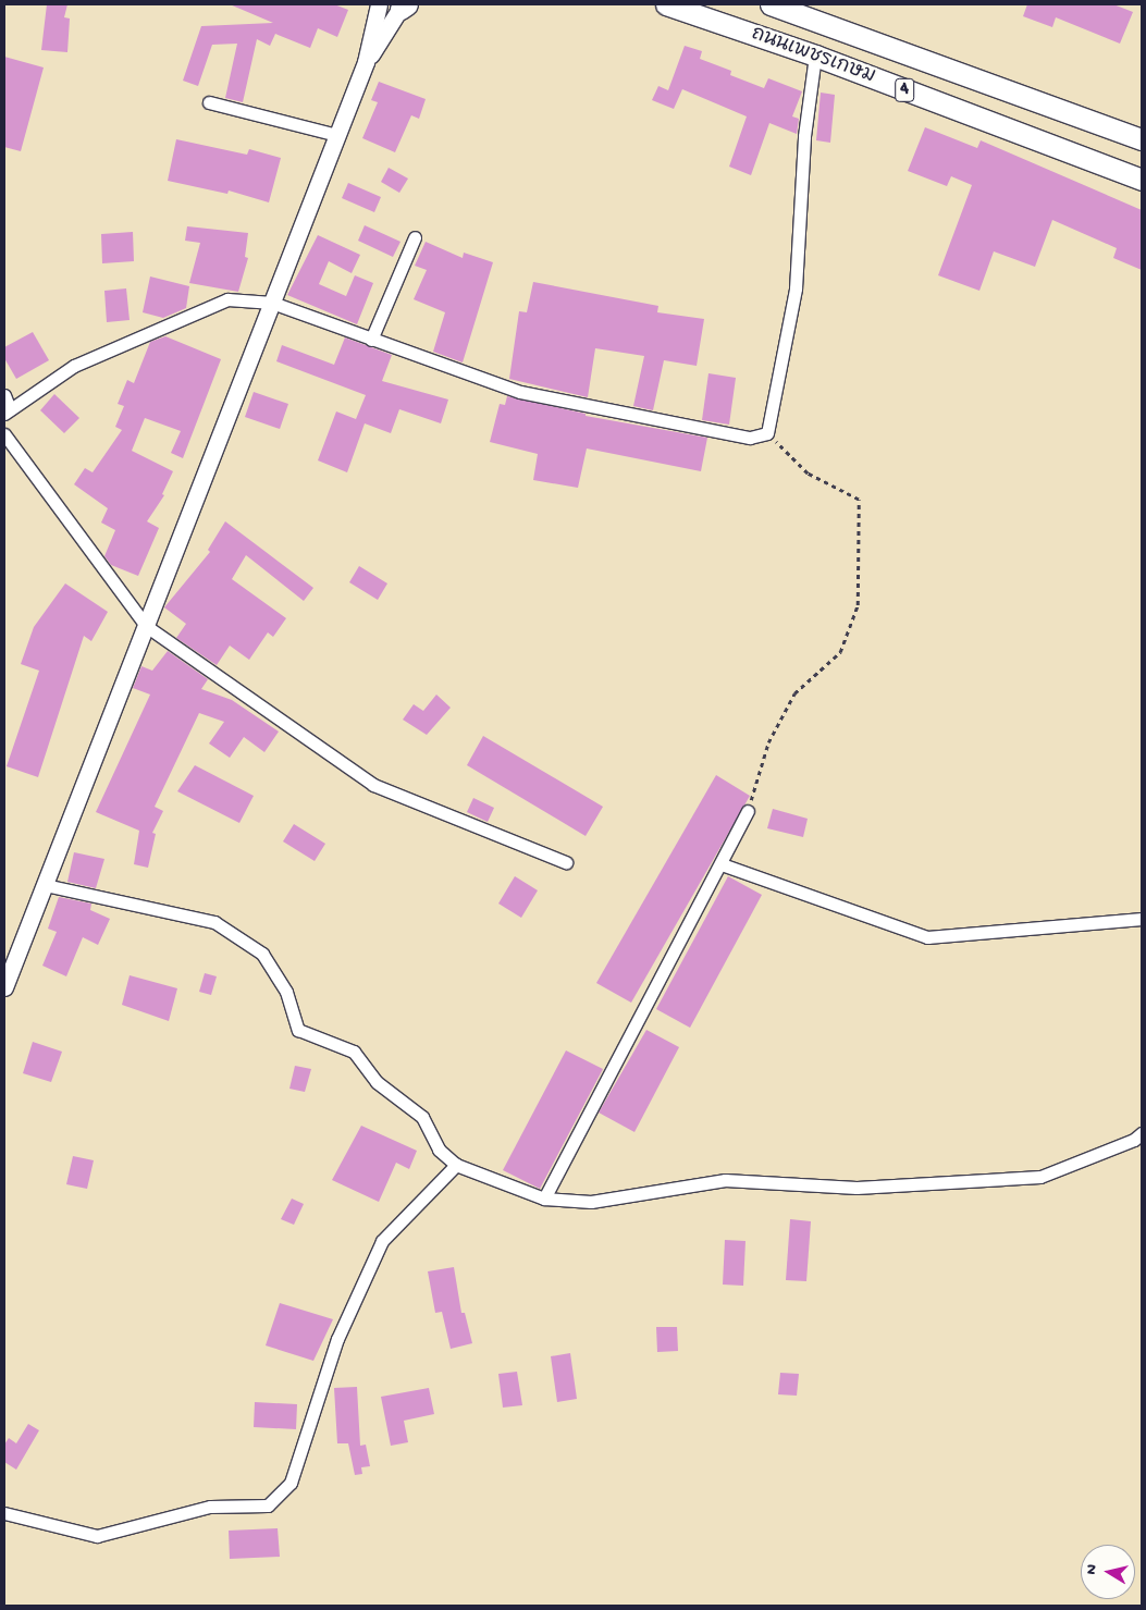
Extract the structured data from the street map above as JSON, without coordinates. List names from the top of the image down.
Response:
{
  "streets": {
    "highway": ["ถนนเพชรเกษม", "4"]
  },
  "north": "left"
}
